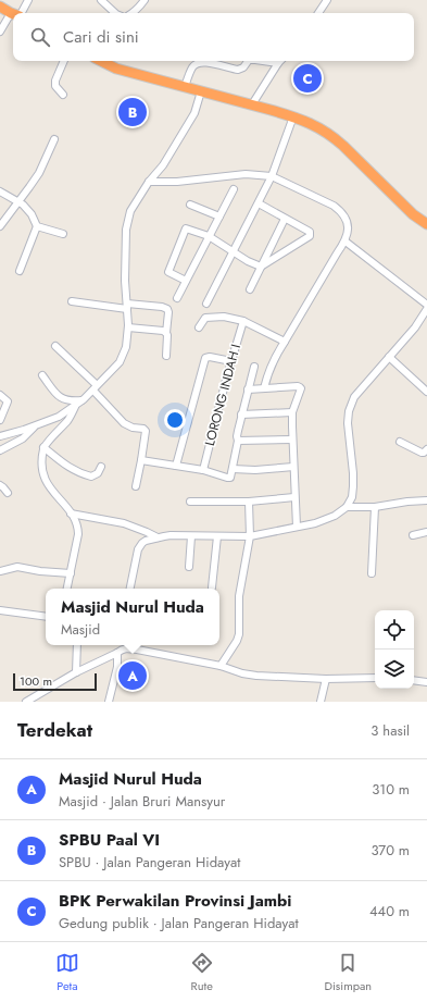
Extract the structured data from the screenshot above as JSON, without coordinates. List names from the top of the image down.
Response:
{
  "streets": {
    "street": ["LORONG INDAH I"]
  },
  "scale_bar": "100 m",
  "page": {
    "search": "Cari di sini",
    "pins": ["C", "B", "A"],
    "popup": ["Masjid Nurul Huda", "Masjid"],
    "scale": "100 m",
    "heading": ["Terdekat", "3 hasil"],
    "list": [
      {
        "mark": "A",
        "name": "Masjid Nurul Huda",
        "note": "Masjid · Jalan Bruri Mansyur",
        "value": "310 m"
      },
      {
        "mark": "B",
        "name": "SPBU Paal VI",
        "note": "SPBU · Jalan Pangeran Hidayat",
        "value": "370 m"
      },
      {
        "mark": "C",
        "name": "BPK Perwakilan Provinsi Jambi",
        "note": "Gedung publik · Jalan Pangeran Hidayat",
        "value": "440 m"
      }
    ],
    "nav": ["Peta", "Rute", "Disimpan"]
  }
}
